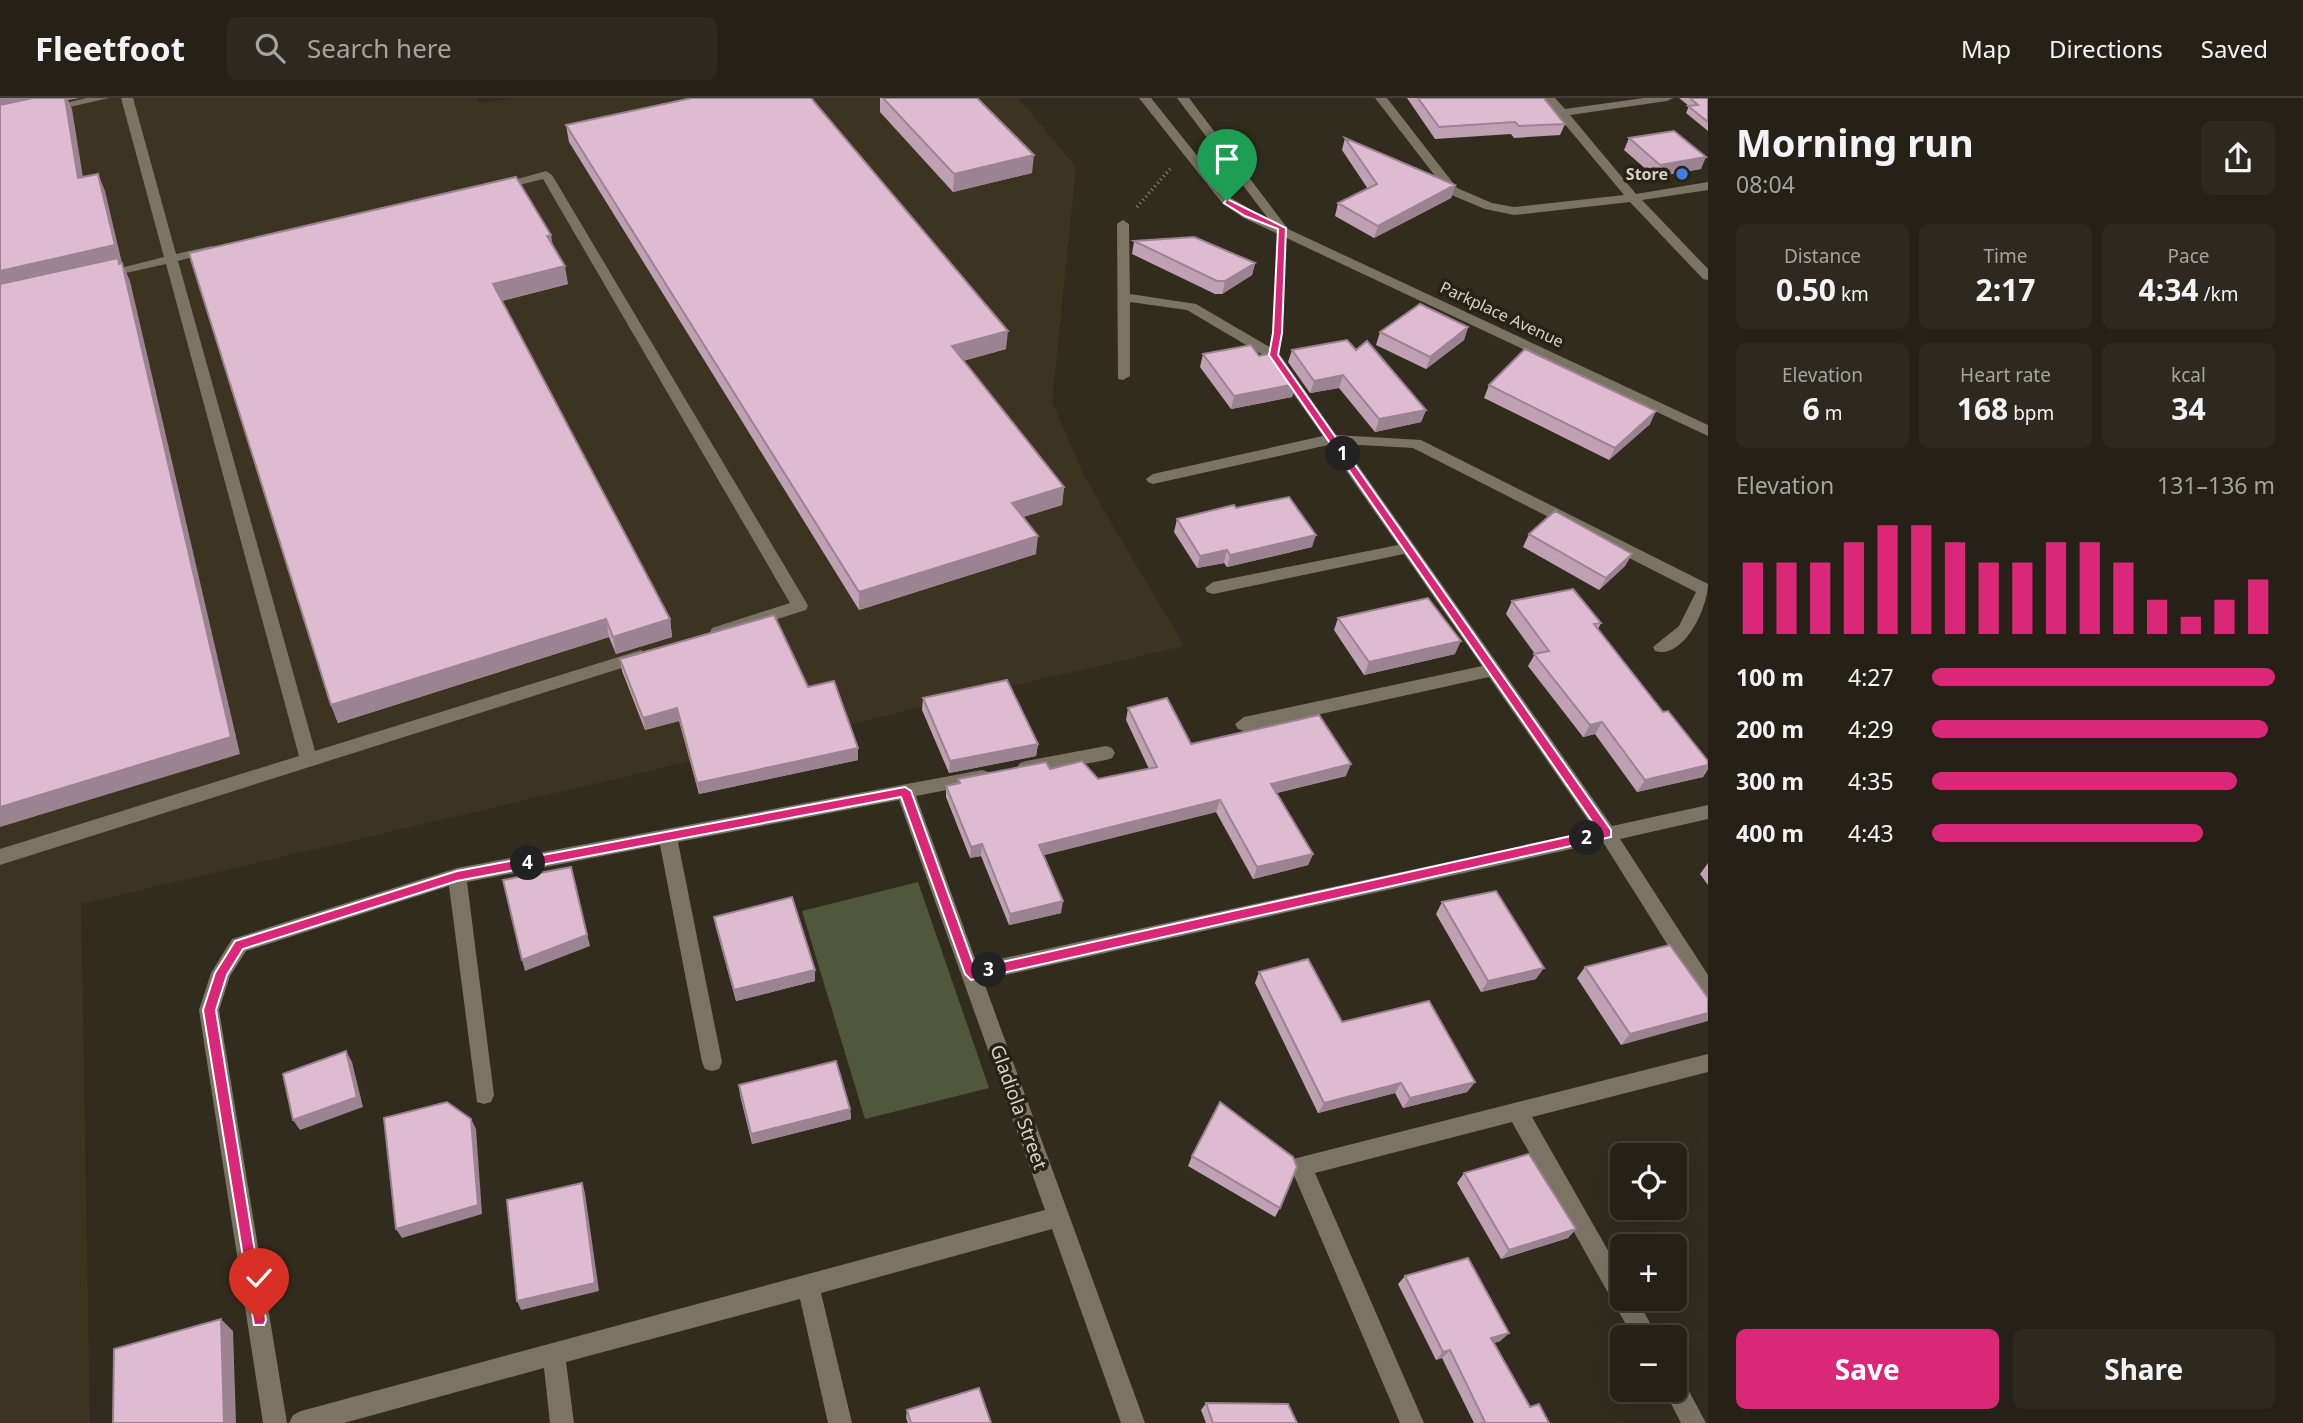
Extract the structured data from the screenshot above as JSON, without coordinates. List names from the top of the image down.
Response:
{
  "streets": {
    "street": ["Parkplace Avenue", "Gladiola Street"]
  },
  "places": ["Store"],
  "page": {
    "header": "Fleetfoot",
    "search": "Search here",
    "nav": ["Map", "Directions", "Saved"],
    "heading": ["Morning run", "08:04"],
    "stats": [
      ["Distance", "0.50 km"],
      ["Time", "2:17"],
      ["Pace", "4:34 /km"],
      ["Elevation", "6 m"],
      ["Heart rate", "168 bpm"],
      ["kcal", "34"]
    ],
    "pins": [
      "1",
      "2",
      "4",
      "3"
    ],
    "chart": ["Elevation", "131–136 m"],
    "list": [
      {
        "name": "100 m",
        "note": "4:27"
      },
      {
        "name": "200 m",
        "note": "4:29"
      },
      {
        "name": "300 m",
        "note": "4:35"
      },
      {
        "name": "400 m",
        "note": "4:43"
      }
    ],
    "map_buttons": ["+", "−"],
    "buttons": ["Save", "Share"]
  }
}
